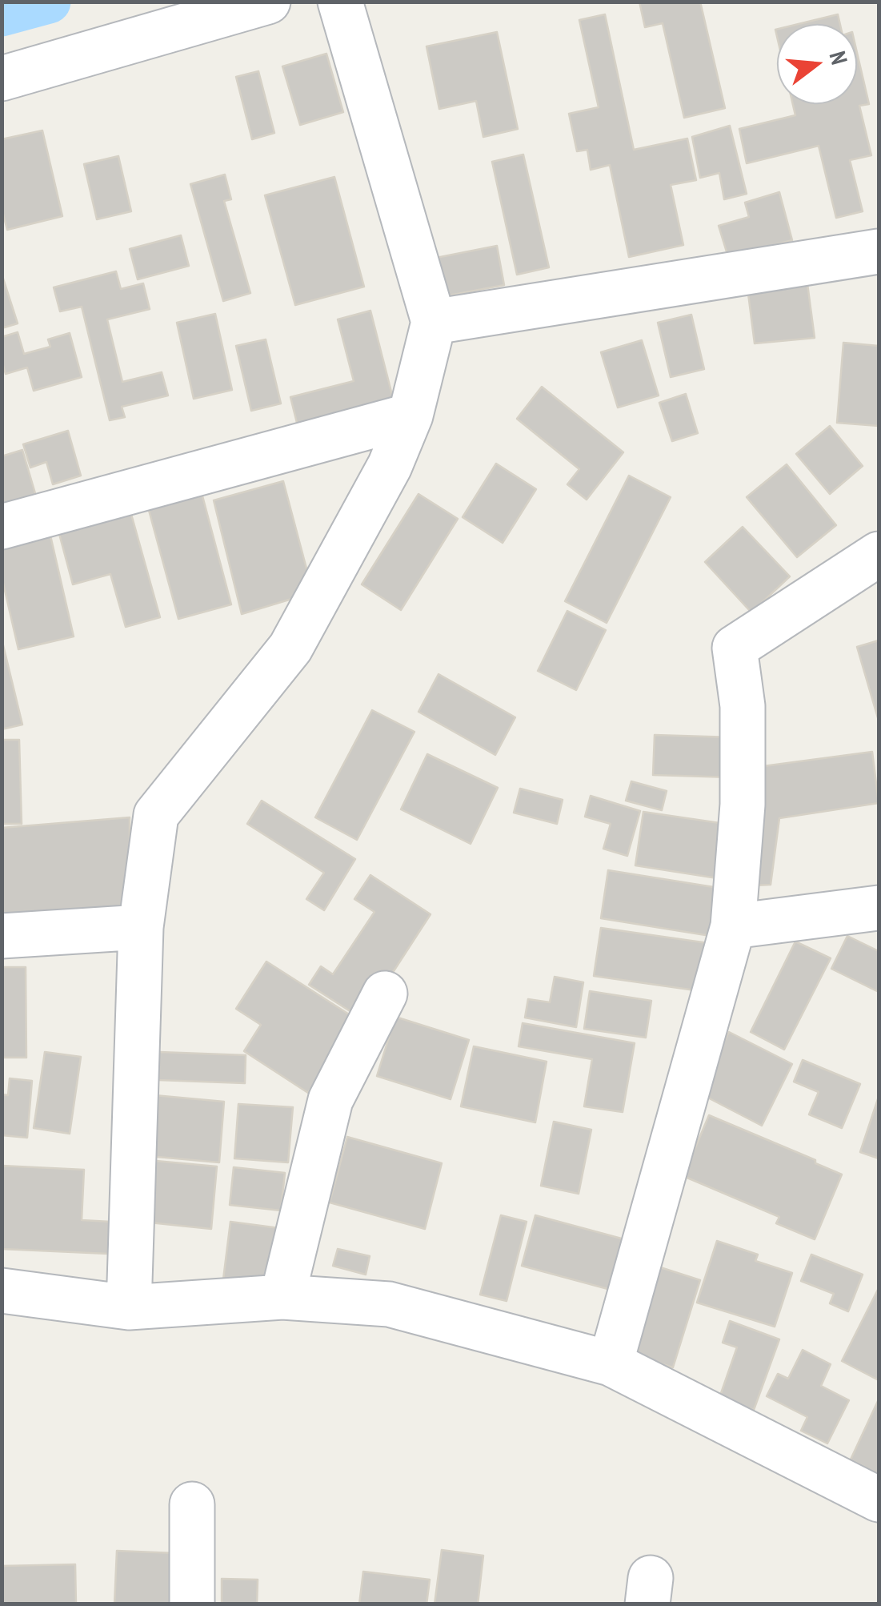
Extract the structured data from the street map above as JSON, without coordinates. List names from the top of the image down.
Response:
{
  "north": "right"
}
